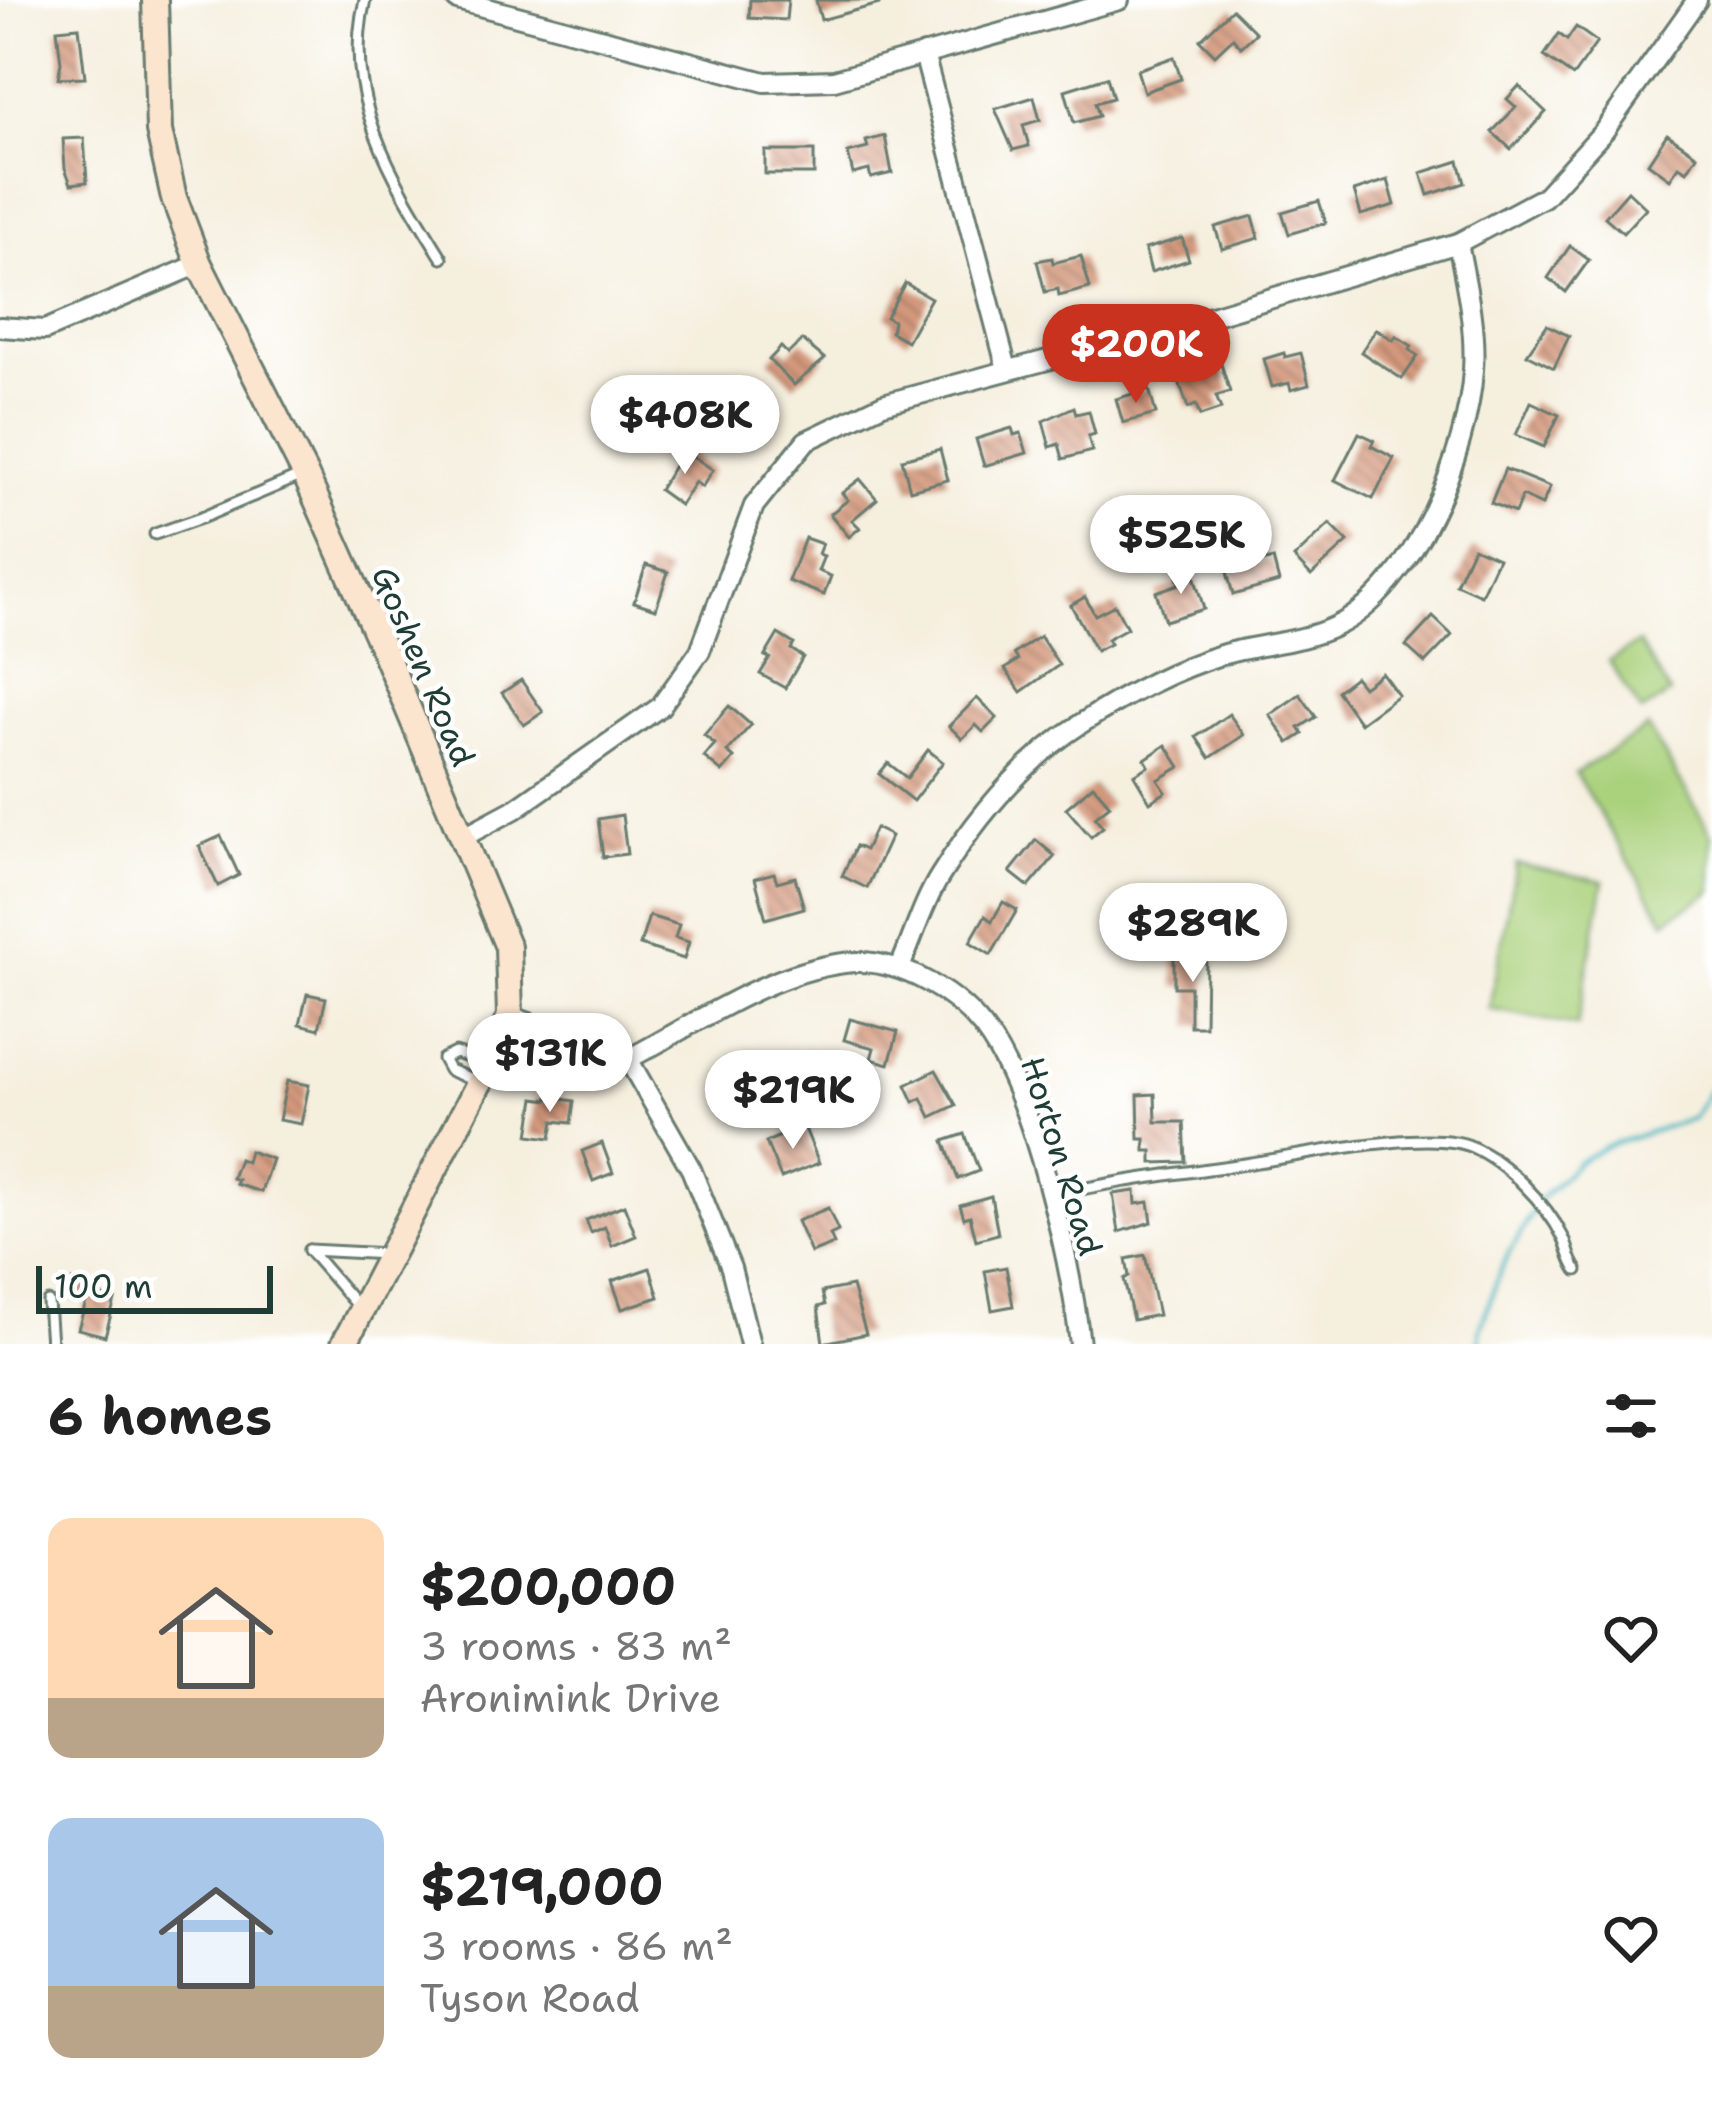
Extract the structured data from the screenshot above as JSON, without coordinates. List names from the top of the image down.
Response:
{
  "streets": {
    "street": ["Goshen Road", "Horton Road"]
  },
  "scale_bar": "100 m",
  "page": {
    "price": [
      "$200K",
      "$408K",
      "$525K",
      "$289K",
      "$131K",
      "$219K"
    ],
    "scale": "100 m",
    "heading": "6 homes",
    "list": [
      {
        "name": "$200,000",
        "note": "3 rooms · 83 m² · Aronimink Drive"
      },
      {
        "name": "$219,000",
        "note": "3 rooms · 86 m² · Tyson Road"
      }
    ]
  }
}
